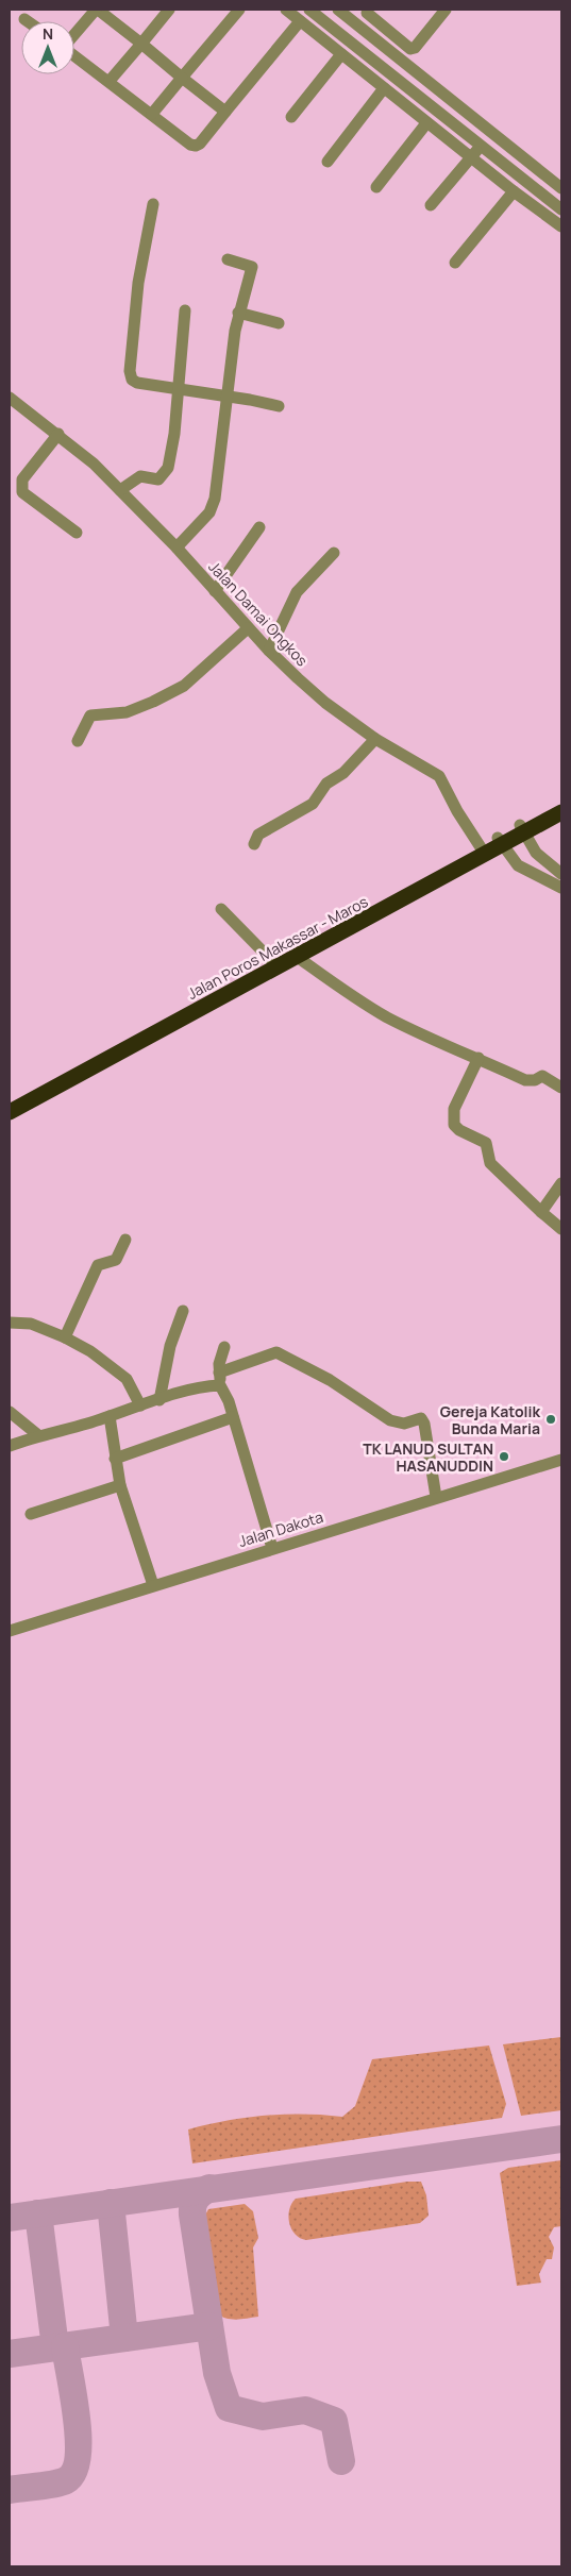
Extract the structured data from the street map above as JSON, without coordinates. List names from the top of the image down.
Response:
{
  "streets": {
    "highway": ["Jalan Poros Makassar - Maros"],
    "street": ["Jalan Damai Ongkos", "Jalan Dakota"]
  },
  "crossings": [
    ["Jalan Damai Ongkos", "Jalan Poros Makassar - Maros"]
  ],
  "places": ["Gereja Katolik Bunda Maria", "TK LANUD SULTAN HASANUDDIN"],
  "north": "top"
}
